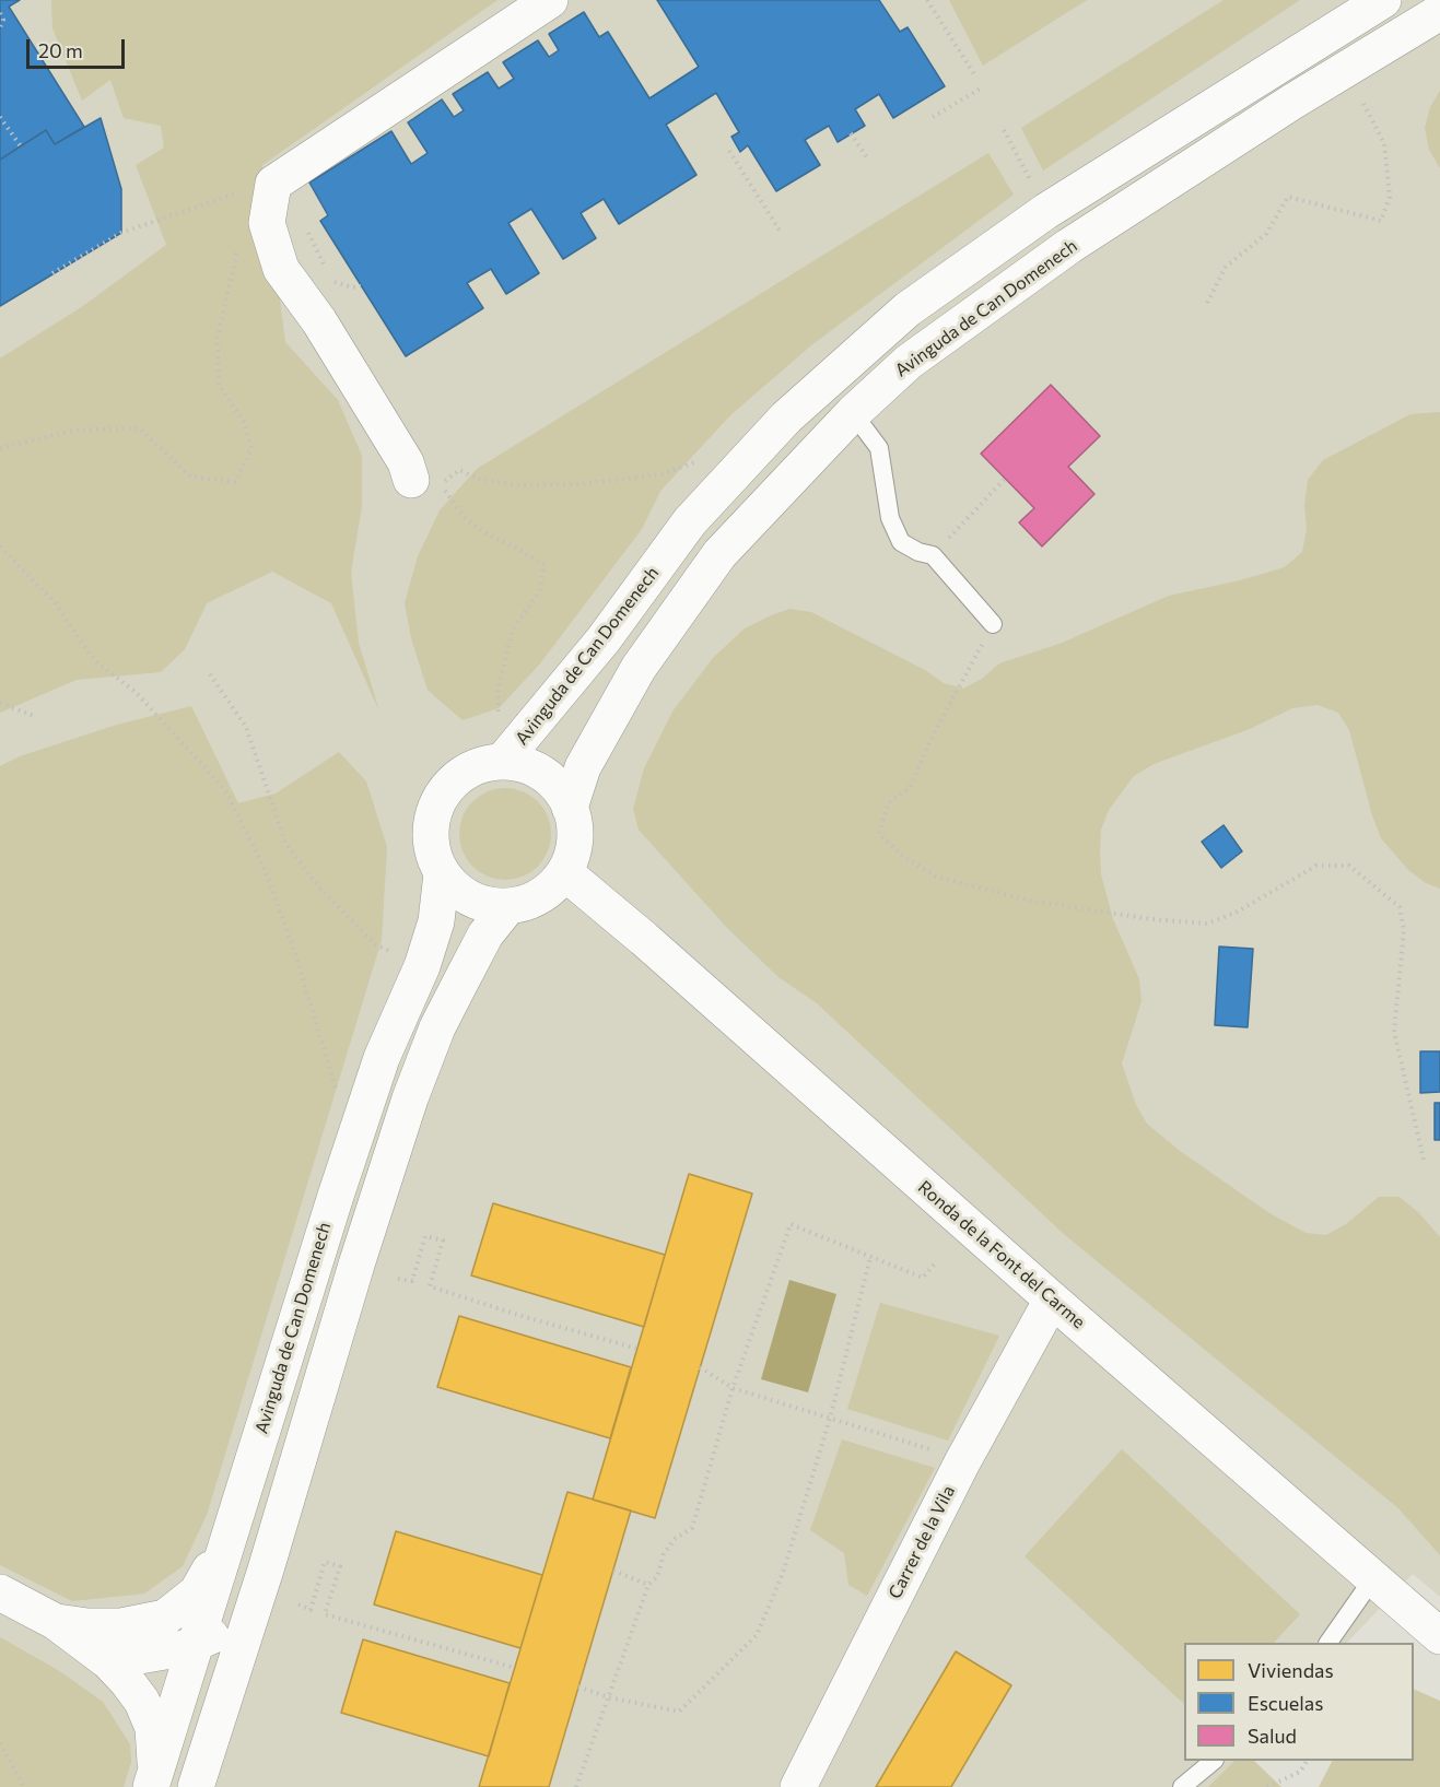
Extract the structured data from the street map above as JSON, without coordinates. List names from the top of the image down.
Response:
{
  "streets": {
    "street": ["Avinguda de Can Domenech", "Ronda de la Font del Carme", "Carrer de la Vila"]
  },
  "crossings": [
    ["Avinguda de Can Domenech", "Ronda de la Font del Carme"],
    ["Ronda de la Font del Carme", "Carrer de la Vila"]
  ],
  "legend": ["Viviendas", "Escuelas", "Salud"],
  "scale_bar": "20 m"
}
